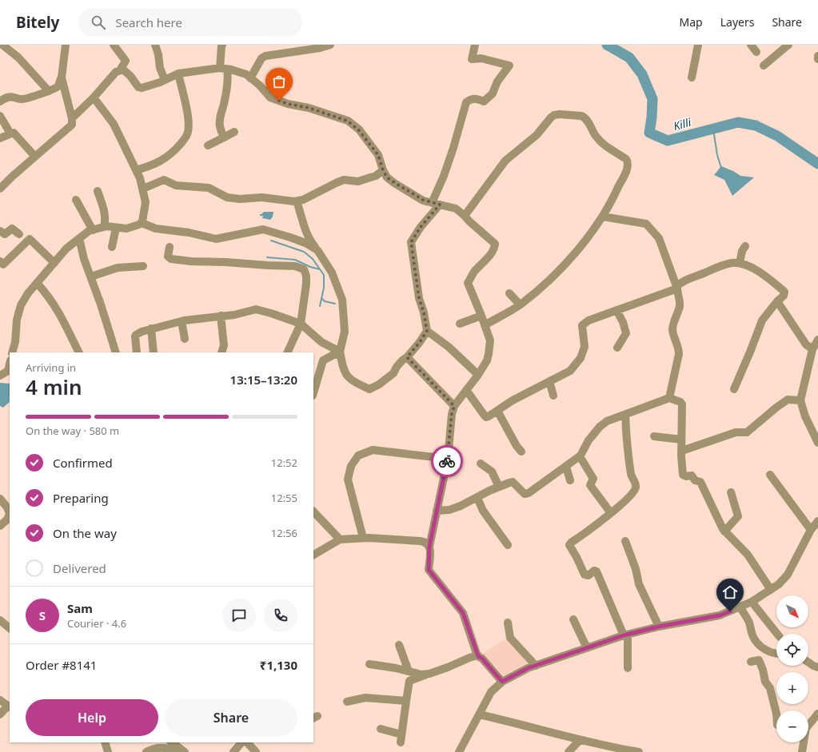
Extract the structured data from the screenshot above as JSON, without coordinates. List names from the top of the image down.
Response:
{
  "water": ["Killi"],
  "north": "bottom right",
  "page": {
    "header": "Bitely",
    "search": "Search here",
    "nav": ["Map", "Layers", "Share"],
    "heading": ["4 min", "Arriving in", "13:15–13:20"],
    "panel": [
      "Sam",
      "Courier · 4.6",
      "Order #8141",
      "₹1,130"
    ],
    "bar": "On the way · 580 m",
    "list": [
      ["Confirmed", "12:52"],
      ["Preparing", "12:55"],
      ["On the way", "12:56"],
      "Delivered"
    ],
    "map_buttons": ["+", "−"],
    "round": "S",
    "buttons": ["Help", "Share"]
  }
}
